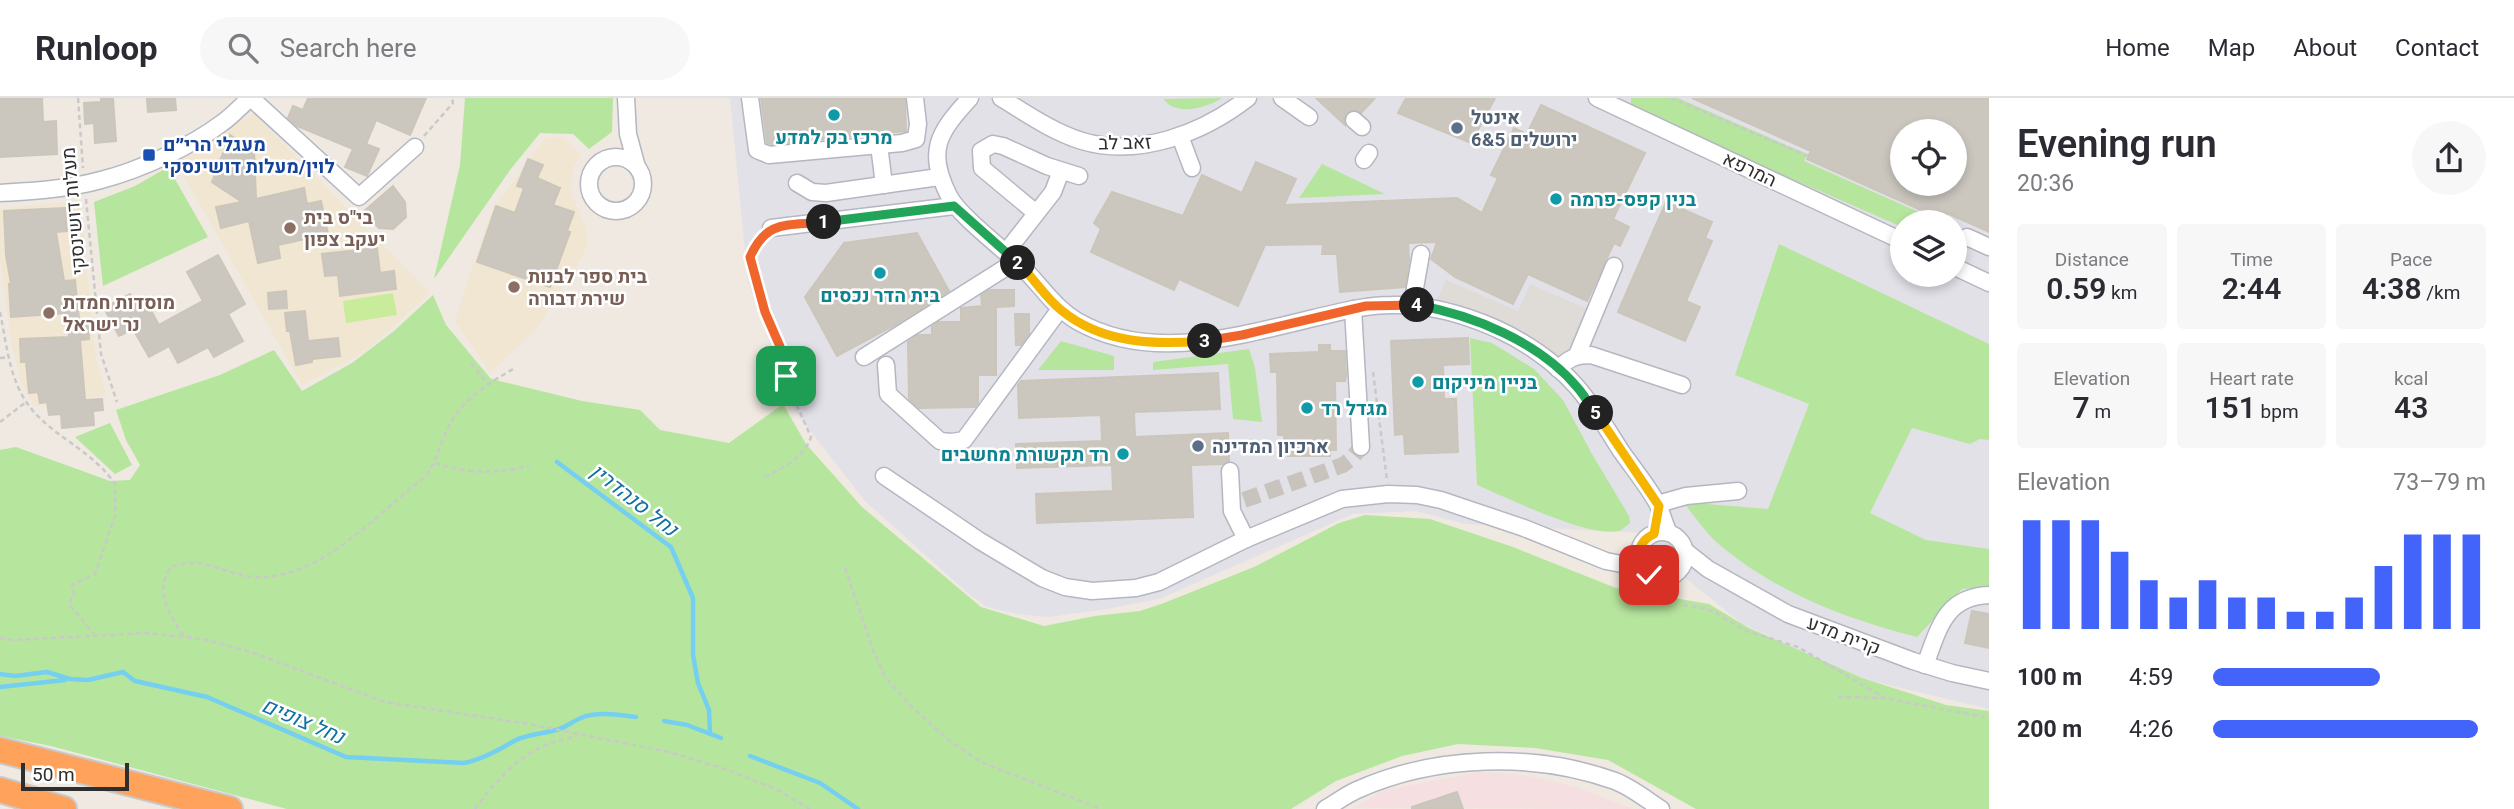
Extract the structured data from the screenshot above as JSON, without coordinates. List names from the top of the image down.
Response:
{
  "streets": {
    "street": ["זאב לב", "המרפא", "קרית מדע"],
    "path": ["מעלות דושינסקי"]
  },
  "water": ["נחל סנהדרין", "נחל צופים"],
  "places": {
    "other": [
      "מרכז בק למדע",
      "אינטל ירושלים 5&6",
      "בנין קפס-פרמה",
      "בי\"ס בית יעקב צפון",
      "בית הדר נכסים",
      "בית ספר לבנות שירת דבורה",
      "מוסדות חמדת נר ישראל",
      "בניין מיניקום",
      "מגדל רד",
      "ארכיון המדינה",
      "רד תקשורת מחשבים"
    ],
    "transit": ["מעגלי הרי״ם לוין/מעלות דושינסקי"]
  },
  "scale_bar": "50 m",
  "page": {
    "header": "Runloop",
    "search": "Search here",
    "nav": [
      "Home",
      "Map",
      "About",
      "Contact"
    ],
    "heading": ["Evening run", "20:36"],
    "pins": [
      "1",
      "2",
      "4",
      "3",
      "5"
    ],
    "stats": [
      ["Distance", "0.59 km"],
      ["Time", "2:44"],
      ["Pace", "4:38 /km"],
      ["Elevation", "7 m"],
      ["Heart rate", "151 bpm"],
      ["kcal", "43"]
    ],
    "chart": ["Elevation", "73–79 m"],
    "list": [
      {
        "name": "100 m",
        "note": "4:59"
      },
      {
        "name": "200 m",
        "note": "4:26"
      }
    ],
    "scale": "50 m"
  }
}
